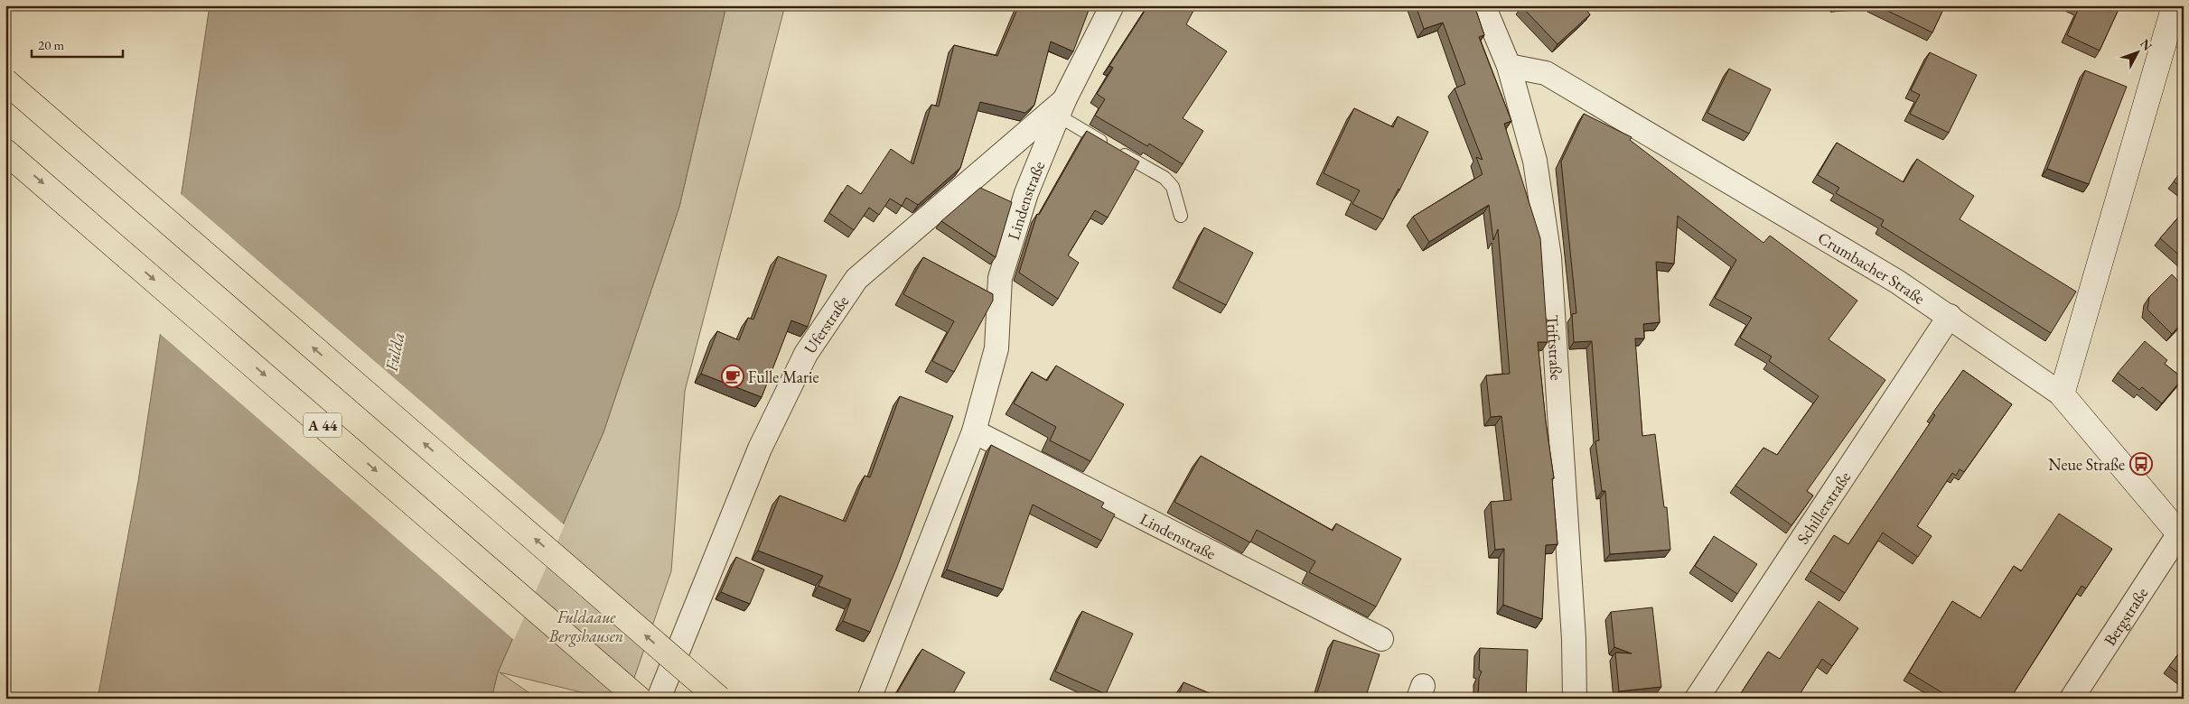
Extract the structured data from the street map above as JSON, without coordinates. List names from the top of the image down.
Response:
{
  "streets": {
    "highway": ["A 44"],
    "street": [
      "Lindenstraße",
      "Crumbacher Straße",
      "Uferstraße",
      "Triftstraße",
      "Schillerstraße",
      "Bergstraße"
    ]
  },
  "crossings": [
    ["Lindenstraße", "Uferstraße"],
    ["Crumbacher Straße", "Triftstraße"],
    ["Crumbacher Straße", "Schillerstraße"],
    ["Crumbacher Straße", "Bergstraße"]
  ],
  "water": ["Fulda"],
  "parks": ["Fuldaaue Bergshausen"],
  "places": {
    "cafe": ["Fulle Marie"],
    "bus stop": ["Neue Straße"]
  },
  "scale_bar": "20 m",
  "north": "top right"
}
